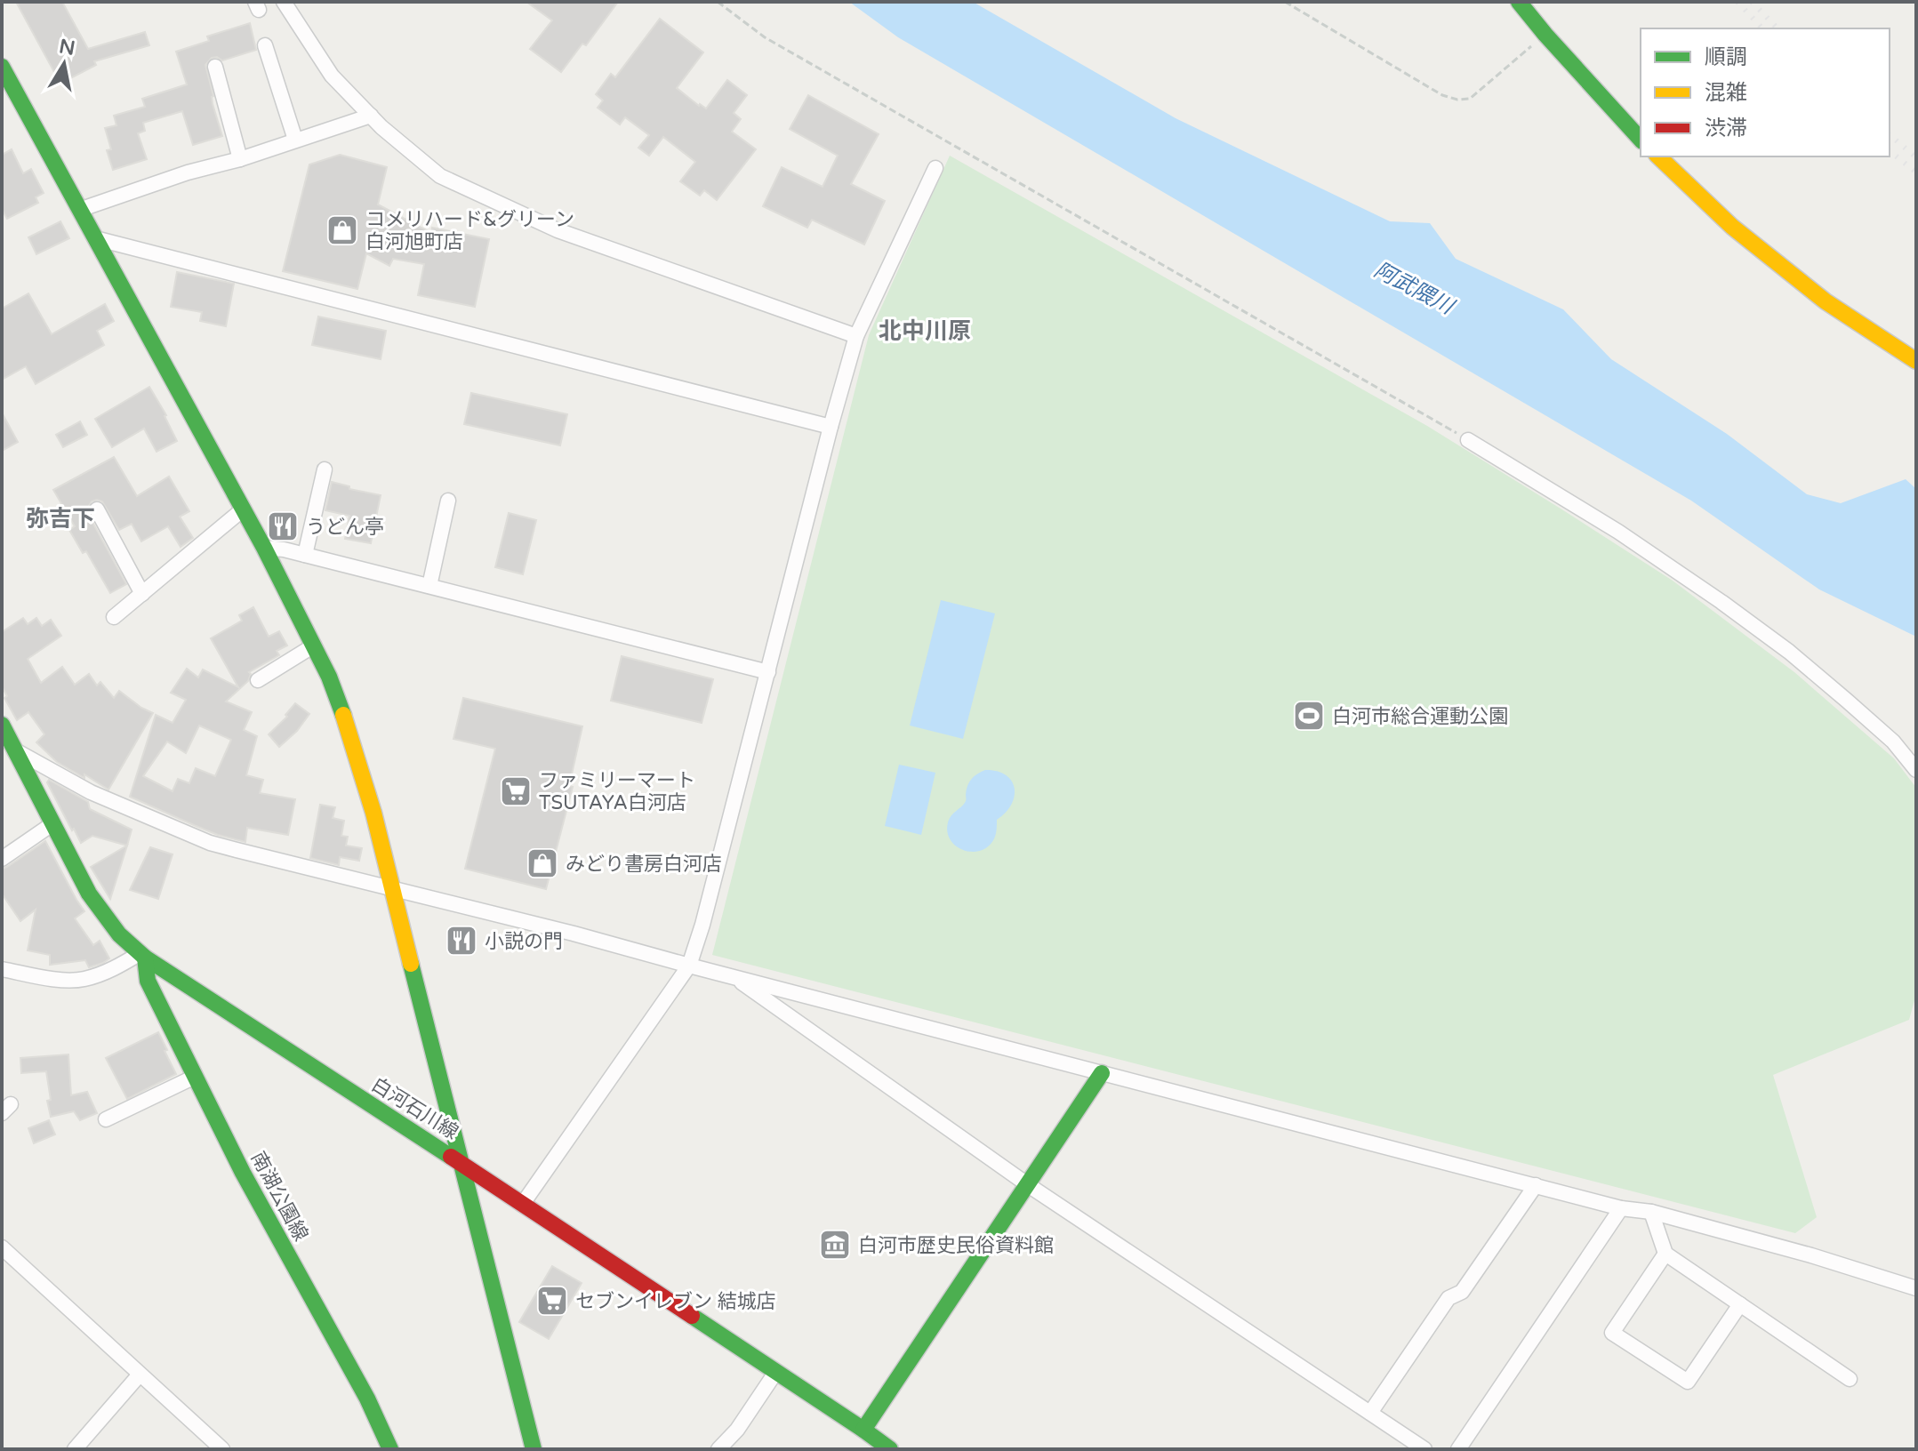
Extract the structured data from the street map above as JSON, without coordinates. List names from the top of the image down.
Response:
{
  "streets": {
    "street": ["白河石川線", "南湖公園線"]
  },
  "crossings": [
    ["白河石川線", "南湖公園線"]
  ],
  "districts": ["北中川原", "弥吉下"],
  "water": ["阿武隈川"],
  "places": {
    "shop": ["コメリハード&グリーン 白河旭町店", "みどり書房白河店"],
    "restaurant": ["うどん亭", "小説の門"],
    "sports": ["白河市総合運動公園"],
    "supermarket": ["ファミリーマート TSUTAYA白河店", "セブンイレブン 結城店"],
    "museum": ["白河市歴史民俗資料館"]
  },
  "legend": ["順調", "混雑", "渋滞"],
  "north": "top"
}
